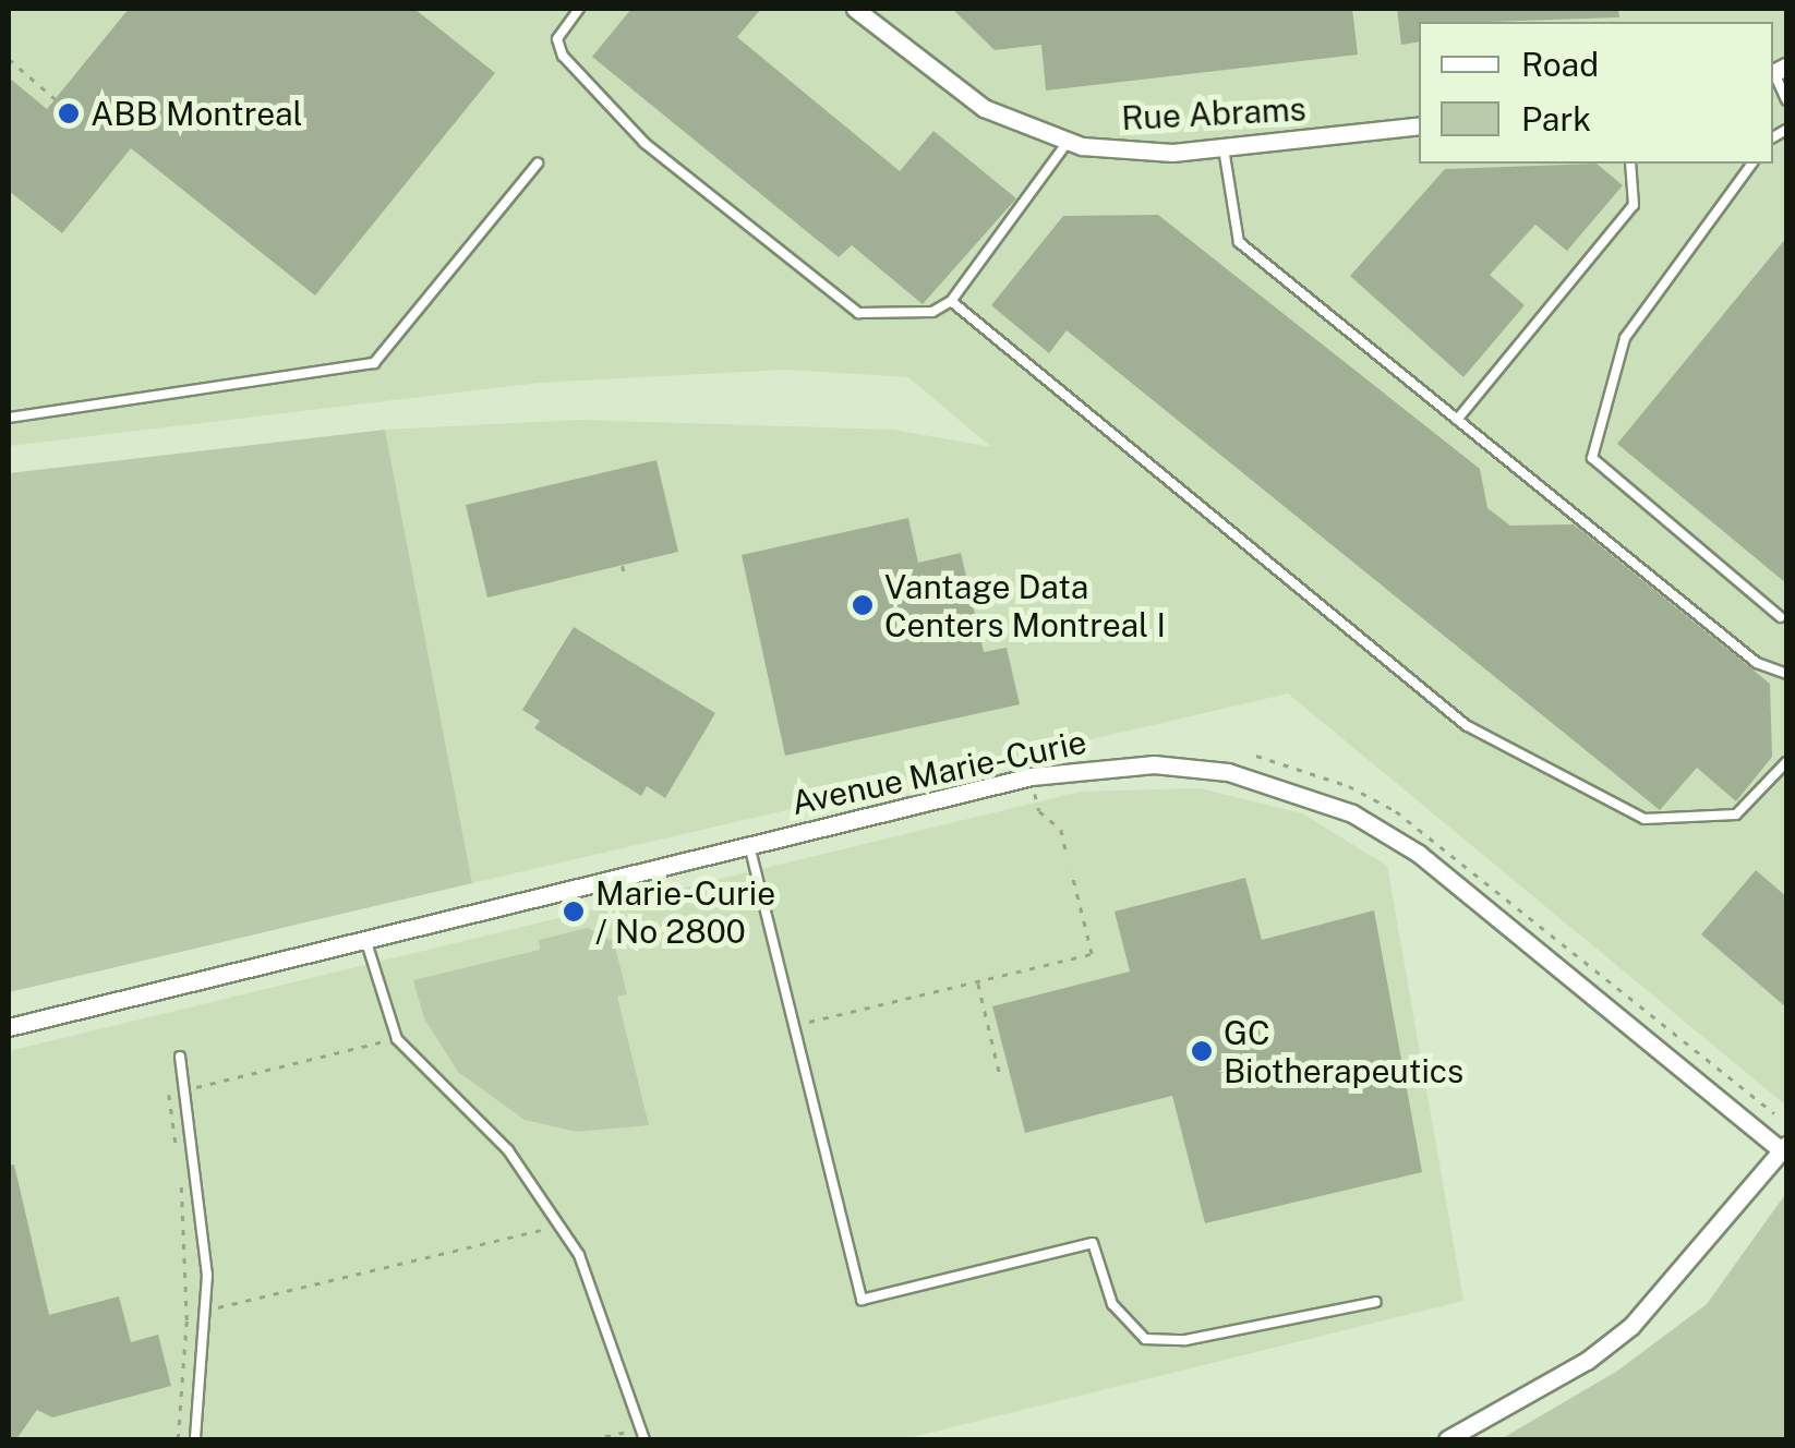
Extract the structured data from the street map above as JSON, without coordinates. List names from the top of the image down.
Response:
{
  "streets": {
    "street": ["Rue Abrams", "Avenue Marie-Curie"]
  },
  "places": [
    "ABB Montreal",
    "Vantage Data Centers Montreal I",
    "Marie-Curie / No 2800",
    "GC Biotherapeutics"
  ],
  "legend": ["Road", "Park"]
}
